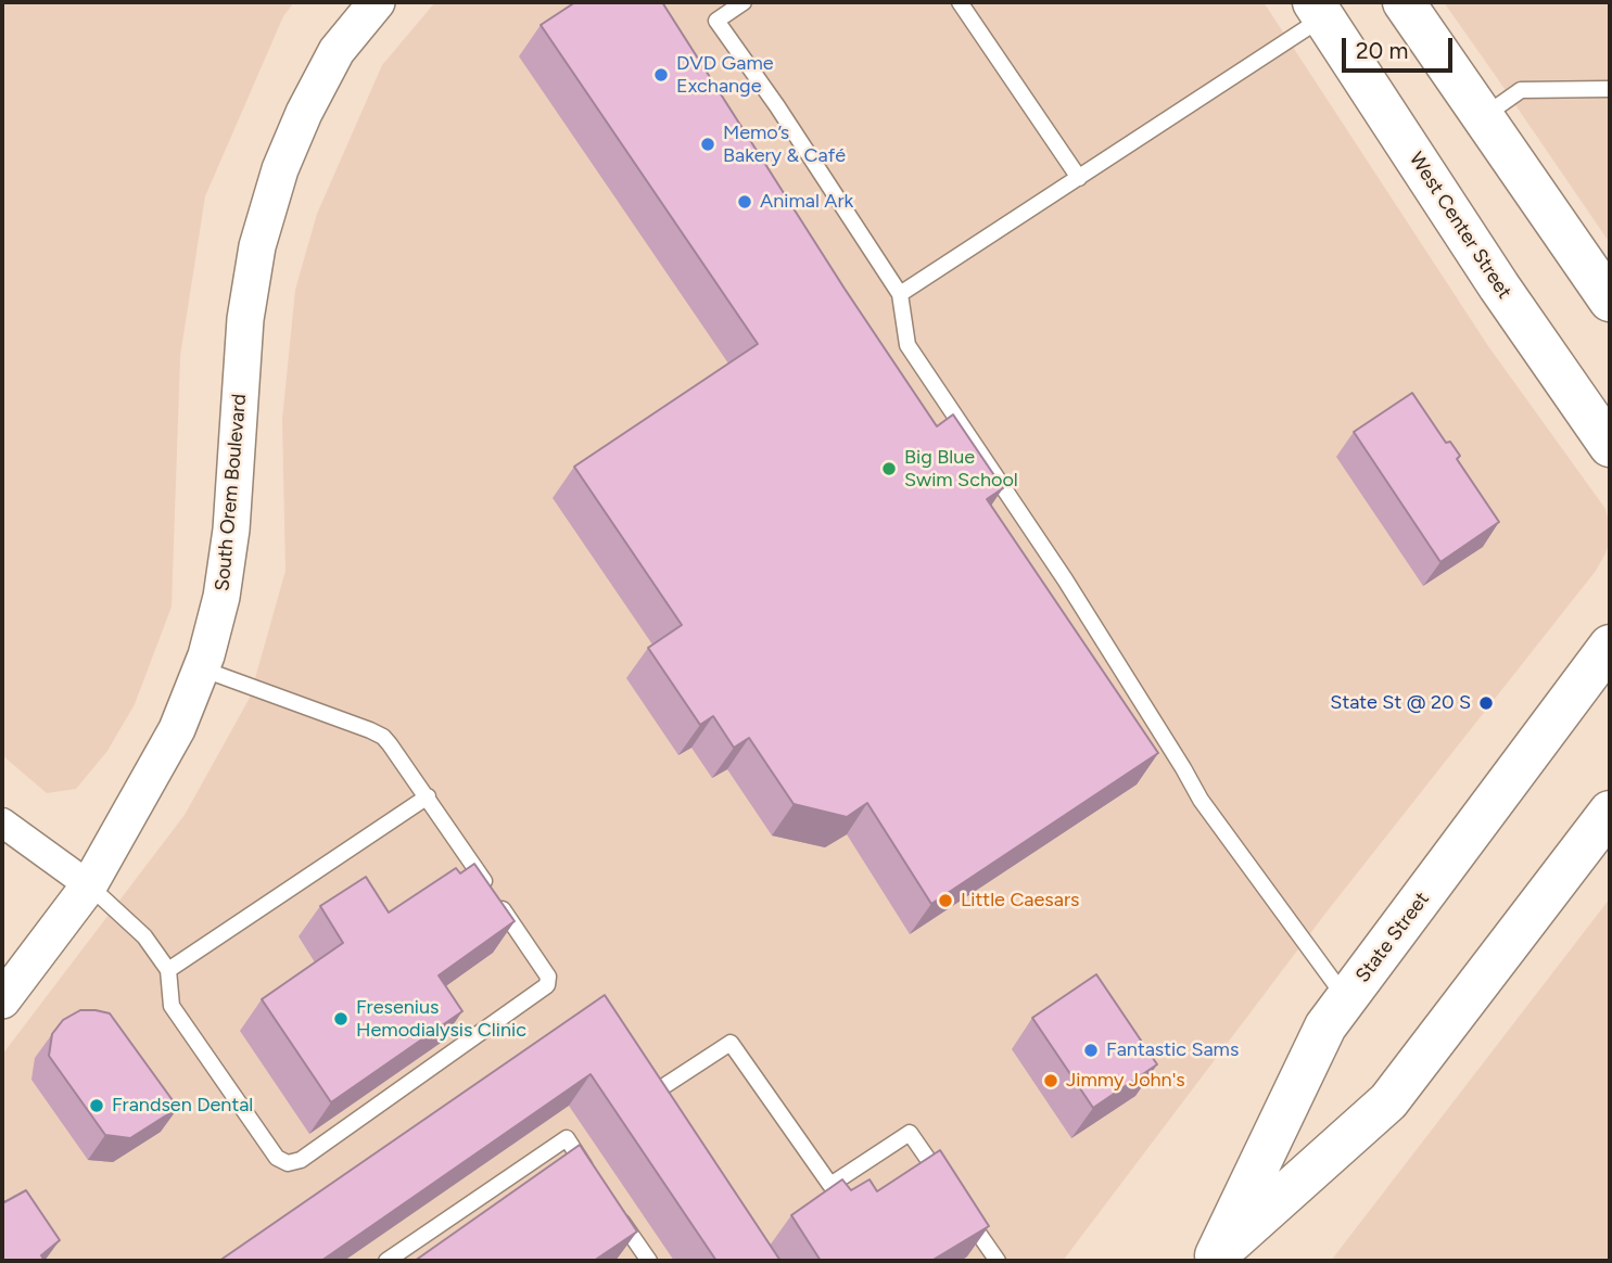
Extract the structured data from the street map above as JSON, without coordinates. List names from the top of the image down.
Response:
{
  "streets": {
    "main road": ["West Center Street", "State Street"],
    "street": ["South Orem Boulevard"]
  },
  "places": [
    "DVD Game Exchange",
    "Memo’s Bakery & Café",
    "Animal Ark",
    "Big Blue Swim School",
    "State St @ 20 S",
    "Little Caesars",
    "Fresenius Hemodialysis Clinic",
    "Fantastic Sams",
    "Jimmy John's",
    "Frandsen Dental"
  ],
  "scale_bar": "20 m"
}
